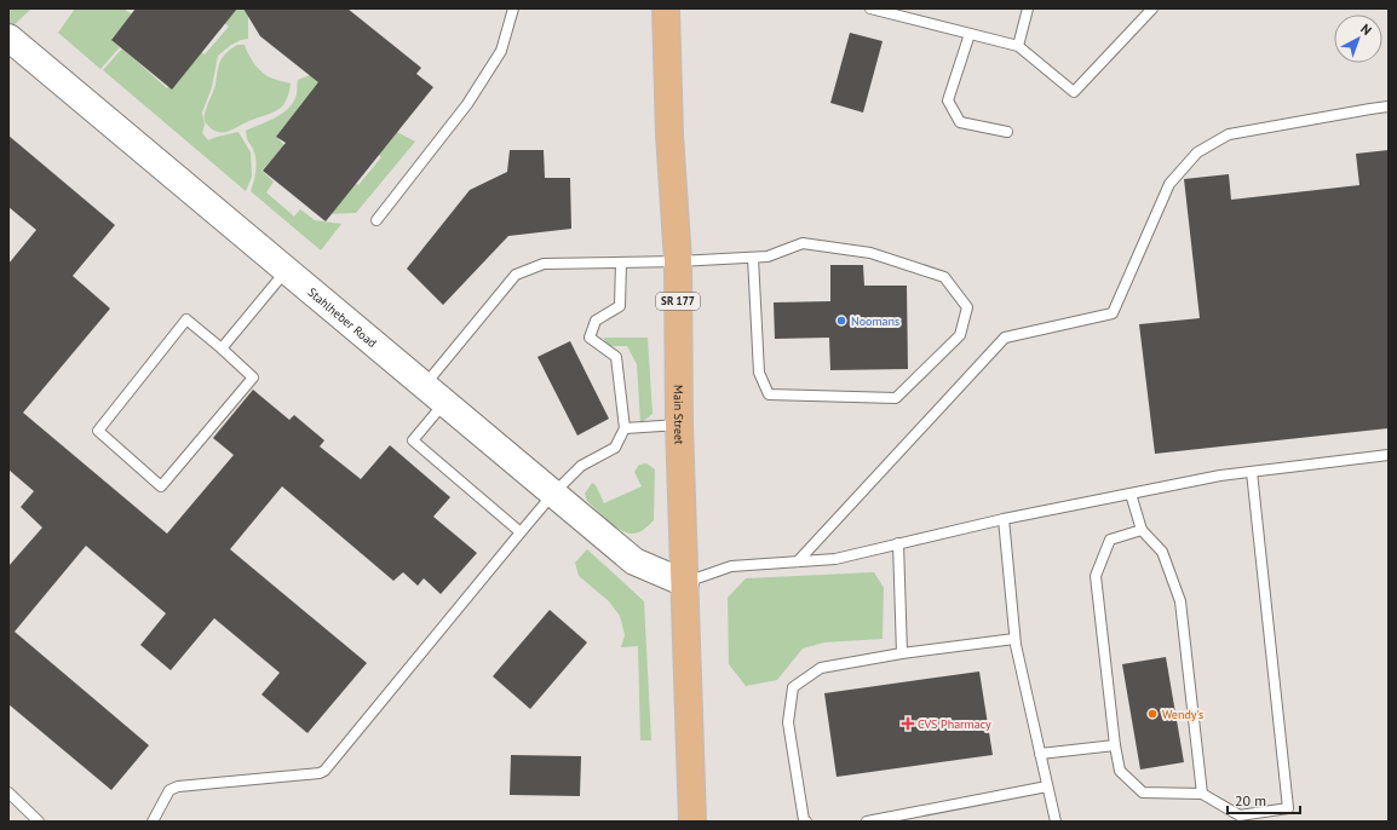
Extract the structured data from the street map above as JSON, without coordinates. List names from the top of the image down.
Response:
{
  "streets": {
    "main road": ["SR 177", "Main Street"],
    "street": ["Stahlheber Road"]
  },
  "crossings": [
    ["Stahlheber Road", "Main Street"]
  ],
  "places": {
    "other": ["Noomans", "Wendy's"],
    "health": ["CVS Pharmacy"]
  },
  "scale_bar": "20 m",
  "north": "top right"
}
